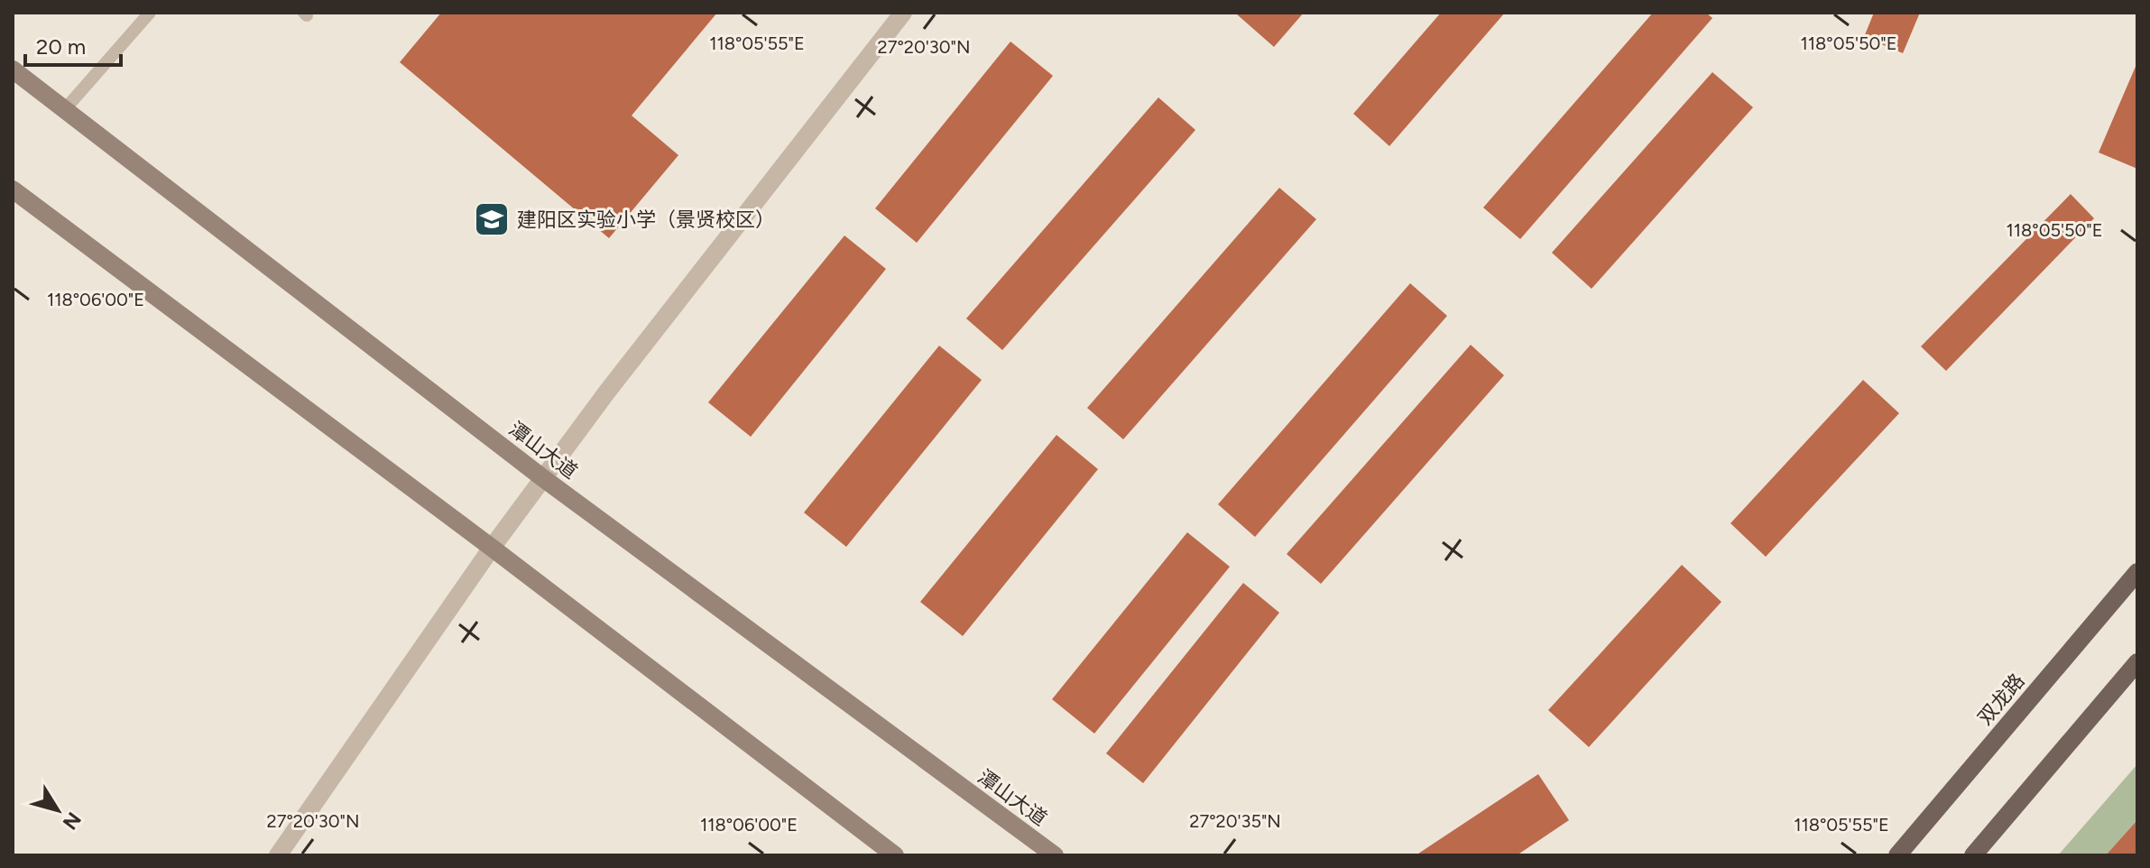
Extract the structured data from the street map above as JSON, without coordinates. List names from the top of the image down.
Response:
{
  "streets": {
    "main road": ["潭山大道", "双龙路"]
  },
  "places": {
    "school or university": ["建阳区实验小学（景贤校区）"]
  },
  "scale_bar": "20 m",
  "north": "bottom right",
  "coordinates": [
    "118°05'50\"E",
    "118°05'55\"E",
    "27°20'30\"N",
    "118°06'00\"E",
    "27°20'35\"N"
  ]
}
